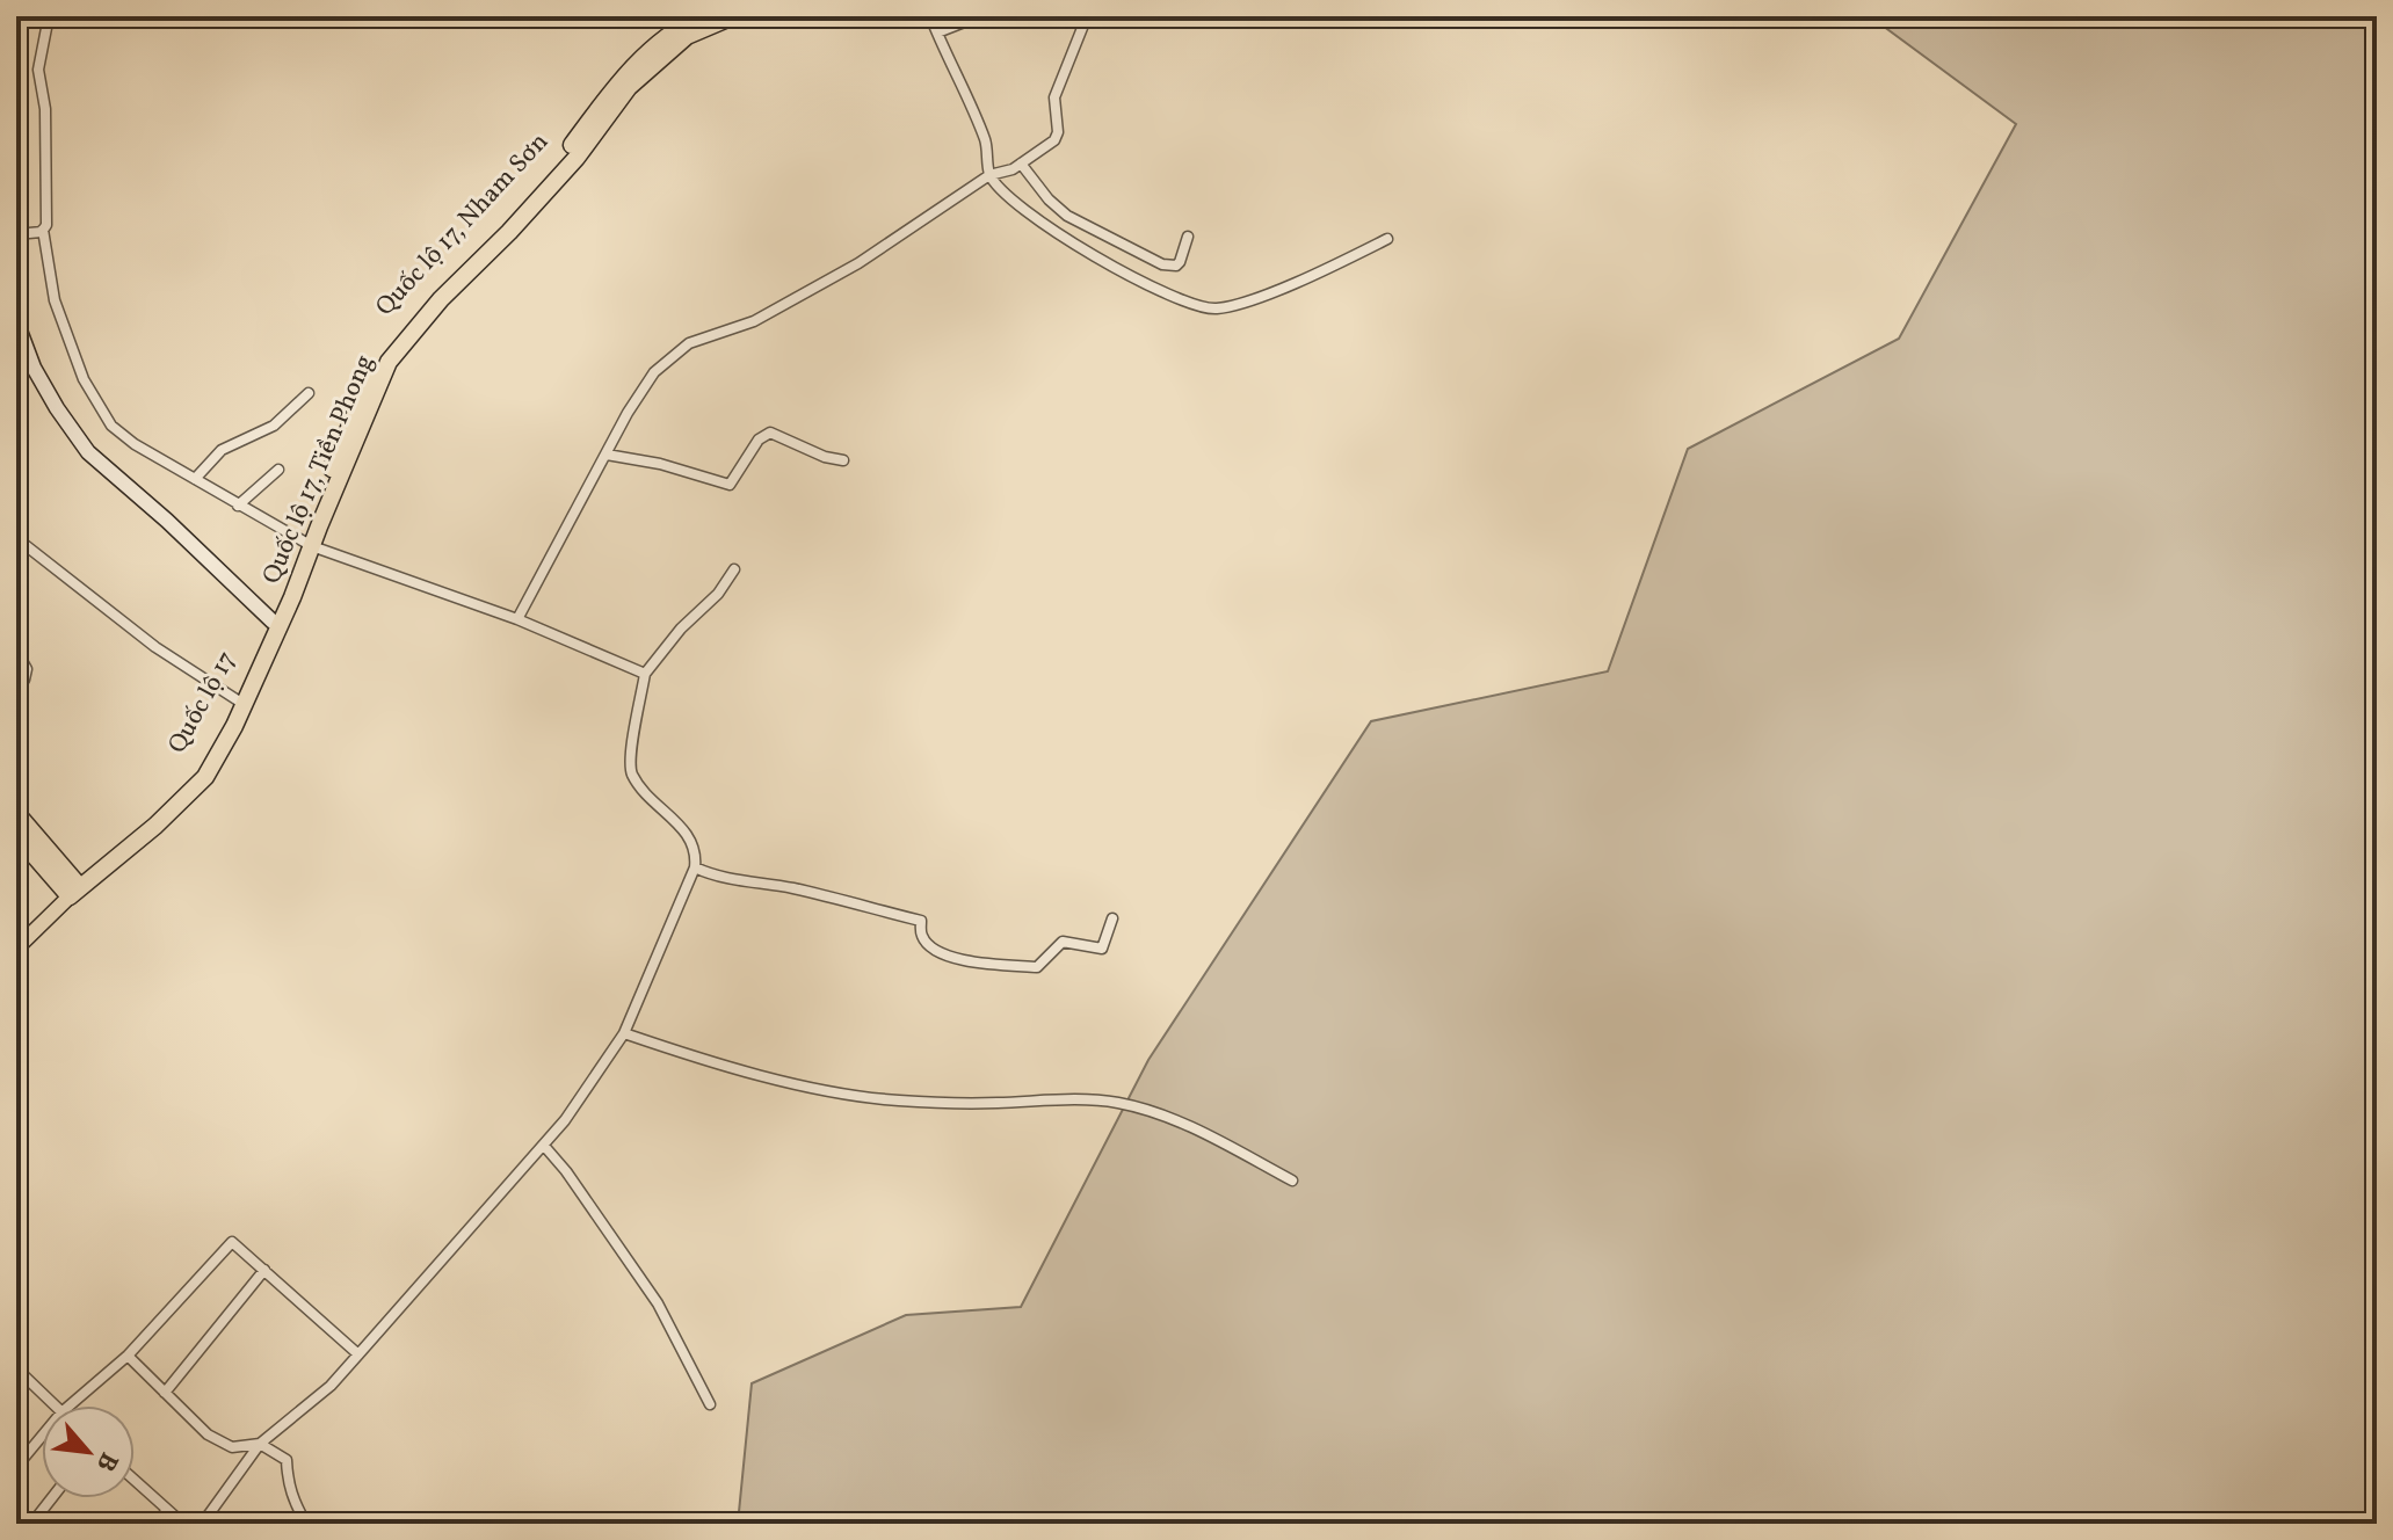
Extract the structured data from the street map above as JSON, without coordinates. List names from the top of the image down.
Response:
{
  "streets": {
    "highway": ["Quốc lộ 17, Nham Sơn", "Quốc lộ 17, Tiền Phong", "Quốc lộ 17"]
  },
  "crossings": [
    ["Quốc lộ 17, Nham Sơn", "Quốc lộ 17, Tiền Phong"],
    ["Quốc lộ 17, Nham Sơn", "Quốc lộ 17"],
    ["Quốc lộ 17, Tiền Phong", "Quốc lộ 17"]
  ],
  "north": "bottom right"
}
